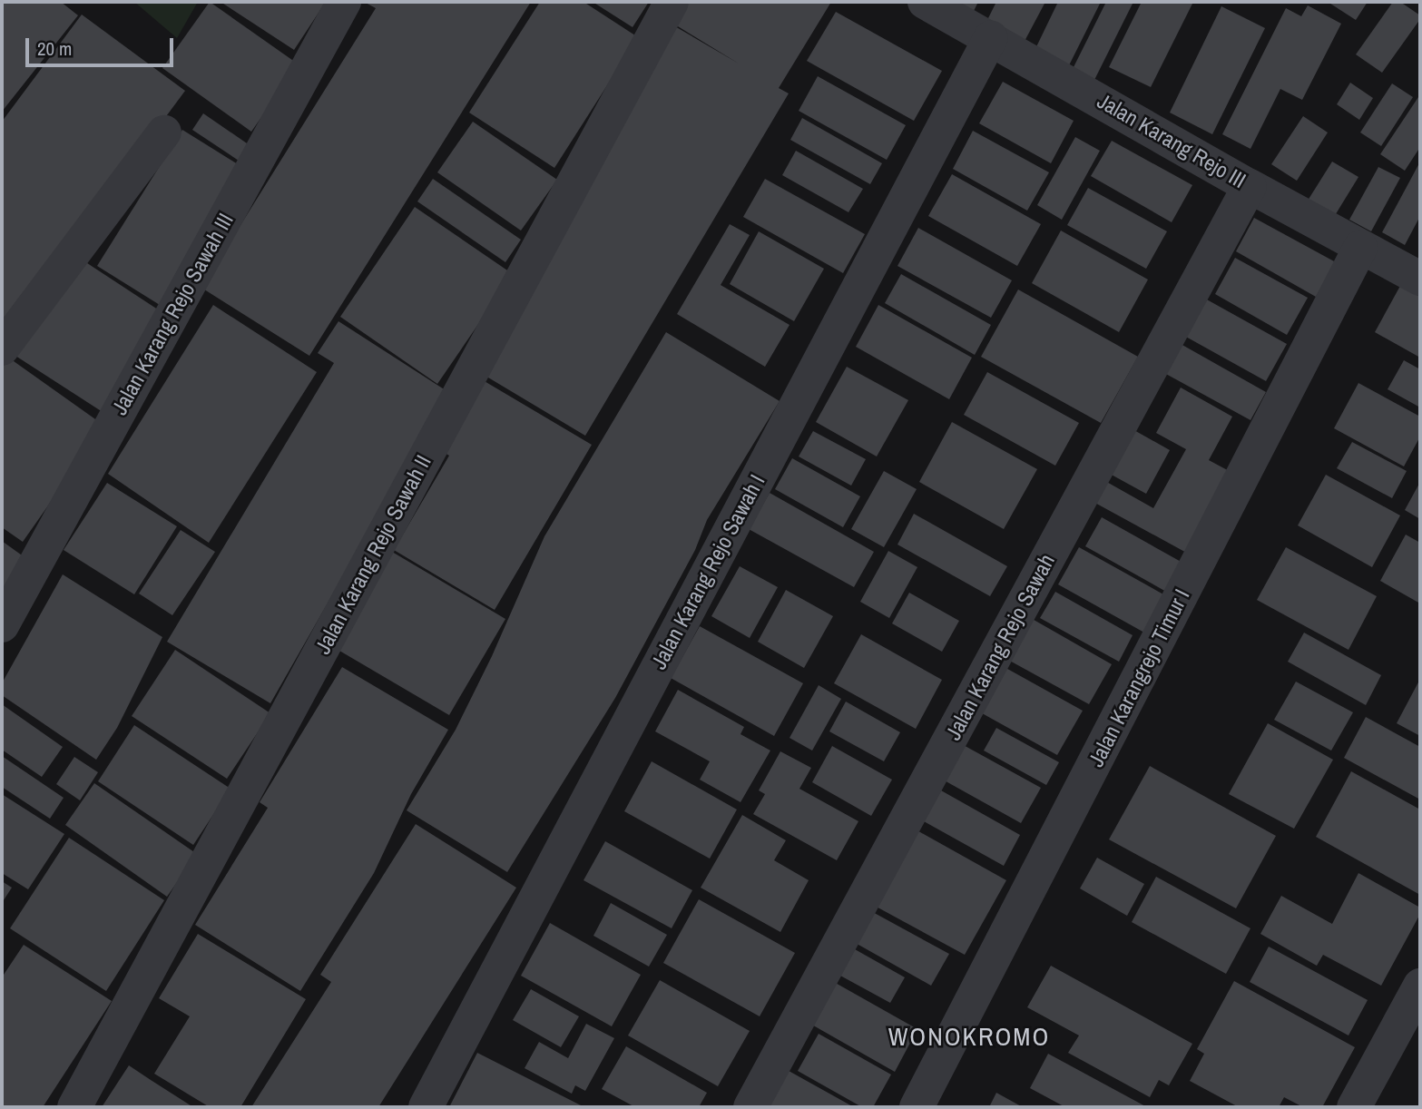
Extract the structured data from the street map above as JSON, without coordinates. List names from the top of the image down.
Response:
{
  "streets": {
    "street": [
      "Jalan Karang Rejo III",
      "Jalan Karang Rejo Sawah III",
      "Jalan Karang Rejo Sawah II",
      "Jalan Karang Rejo Sawah I",
      "Jalan Karang Rejo Sawah",
      "Jalan Karangrejo Timur I"
    ]
  },
  "crossings": [
    ["Jalan Karang Rejo III", "Jalan Karang Rejo Sawah I"],
    ["Jalan Karang Rejo III", "Jalan Karang Rejo Sawah"],
    ["Jalan Karang Rejo III", "Jalan Karangrejo Timur I"]
  ],
  "districts": ["WONOKROMO"],
  "scale_bar": "20 m"
}
